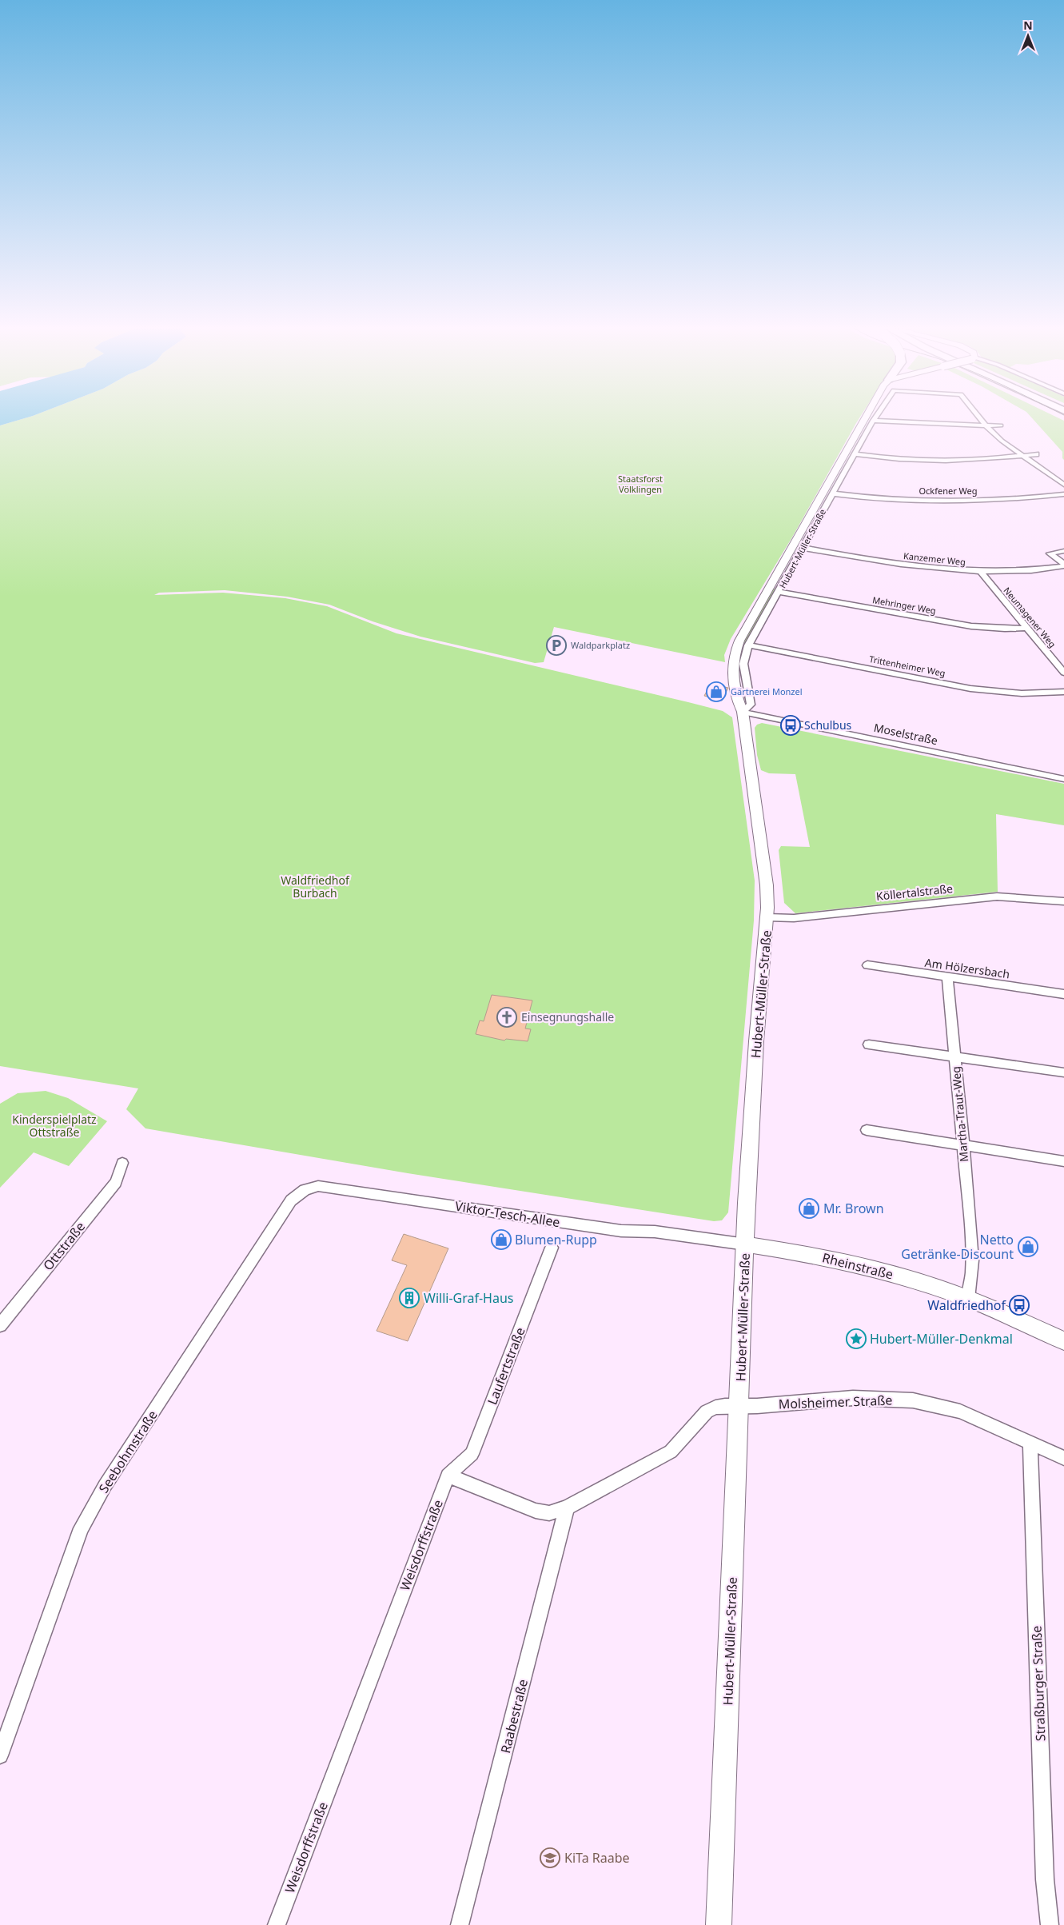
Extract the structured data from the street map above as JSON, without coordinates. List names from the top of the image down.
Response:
{
  "streets": {
    "main road": ["Hubert-Müller-Straße", "Rheinstraße"],
    "street": [
      "Ockfener Weg",
      "Kanzemer Weg",
      "Mehringer Weg",
      "Neumagener Weg",
      "Trittenheimer Weg",
      "Moselstraße",
      "Köllertalstraße",
      "Am Hölzersbach",
      "Martha-Traut-Weg",
      "Viktor-Tesch-Allee",
      "Ottstraße",
      "Laufertstraße",
      "Molsheimer Straße",
      "Seebohmstraße",
      "Weisdorffstraße",
      "Straßburger Straße",
      "Raabestraße"
    ]
  },
  "crossings": [
    ["Ockfener Weg", "Hubert-Müller-Straße"],
    ["Hubert-Müller-Straße", "Kanzemer Weg"],
    ["Hubert-Müller-Straße", "Mehringer Weg"],
    ["Hubert-Müller-Straße", "Trittenheimer Weg"],
    ["Hubert-Müller-Straße", "Moselstraße"],
    ["Hubert-Müller-Straße", "Köllertalstraße"],
    ["Hubert-Müller-Straße", "Viktor-Tesch-Allee"],
    ["Hubert-Müller-Straße", "Rheinstraße"],
    ["Hubert-Müller-Straße", "Molsheimer Straße"],
    ["Kanzemer Weg", "Neumagener Weg"],
    ["Mehringer Weg", "Neumagener Weg"],
    ["Am Hölzersbach", "Martha-Traut-Weg"],
    ["Martha-Traut-Weg", "Rheinstraße"],
    ["Viktor-Tesch-Allee", "Rheinstraße"],
    ["Viktor-Tesch-Allee", "Seebohmstraße"],
    ["Laufertstraße", "Weisdorffstraße"],
    ["Molsheimer Straße", "Straßburger Straße"]
  ],
  "parks": ["Staatsforst Völklingen", "Waldfriedhof Burbach", "Kinderspielplatz Ottstraße"],
  "places": {
    "parking": ["Waldparkplatz"],
    "shop": [
      "Gärtnerei Monzel",
      "Mr. Brown",
      "Blumen-Rupp",
      "Netto Getränke-Discount"
    ],
    "bus stop": ["Schulbus", "Waldfriedhof"],
    "church": ["Einsegnungshalle"],
    "building": ["Willi-Graf-Haus"],
    "place": ["Hubert-Müller-Denkmal"],
    "school or university": ["KiTa Raabe"]
  },
  "north": "top"
}
